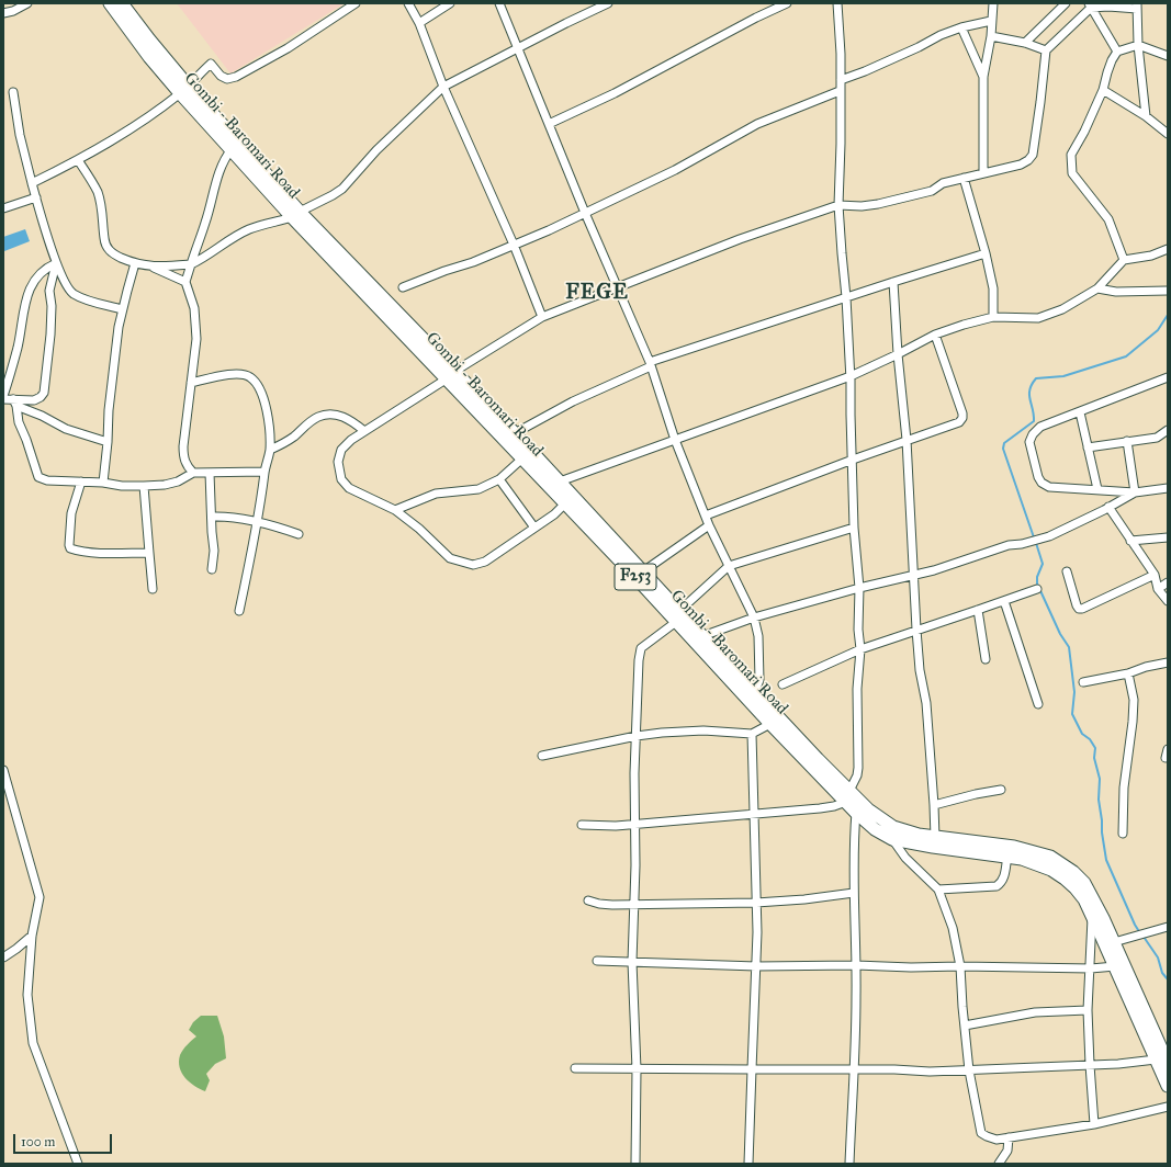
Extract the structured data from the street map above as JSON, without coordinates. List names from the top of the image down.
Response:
{
  "streets": {
    "main road": ["Gombi - Baromari Road", "F253"]
  },
  "districts": ["FEGE"],
  "scale_bar": "100 m"
}
